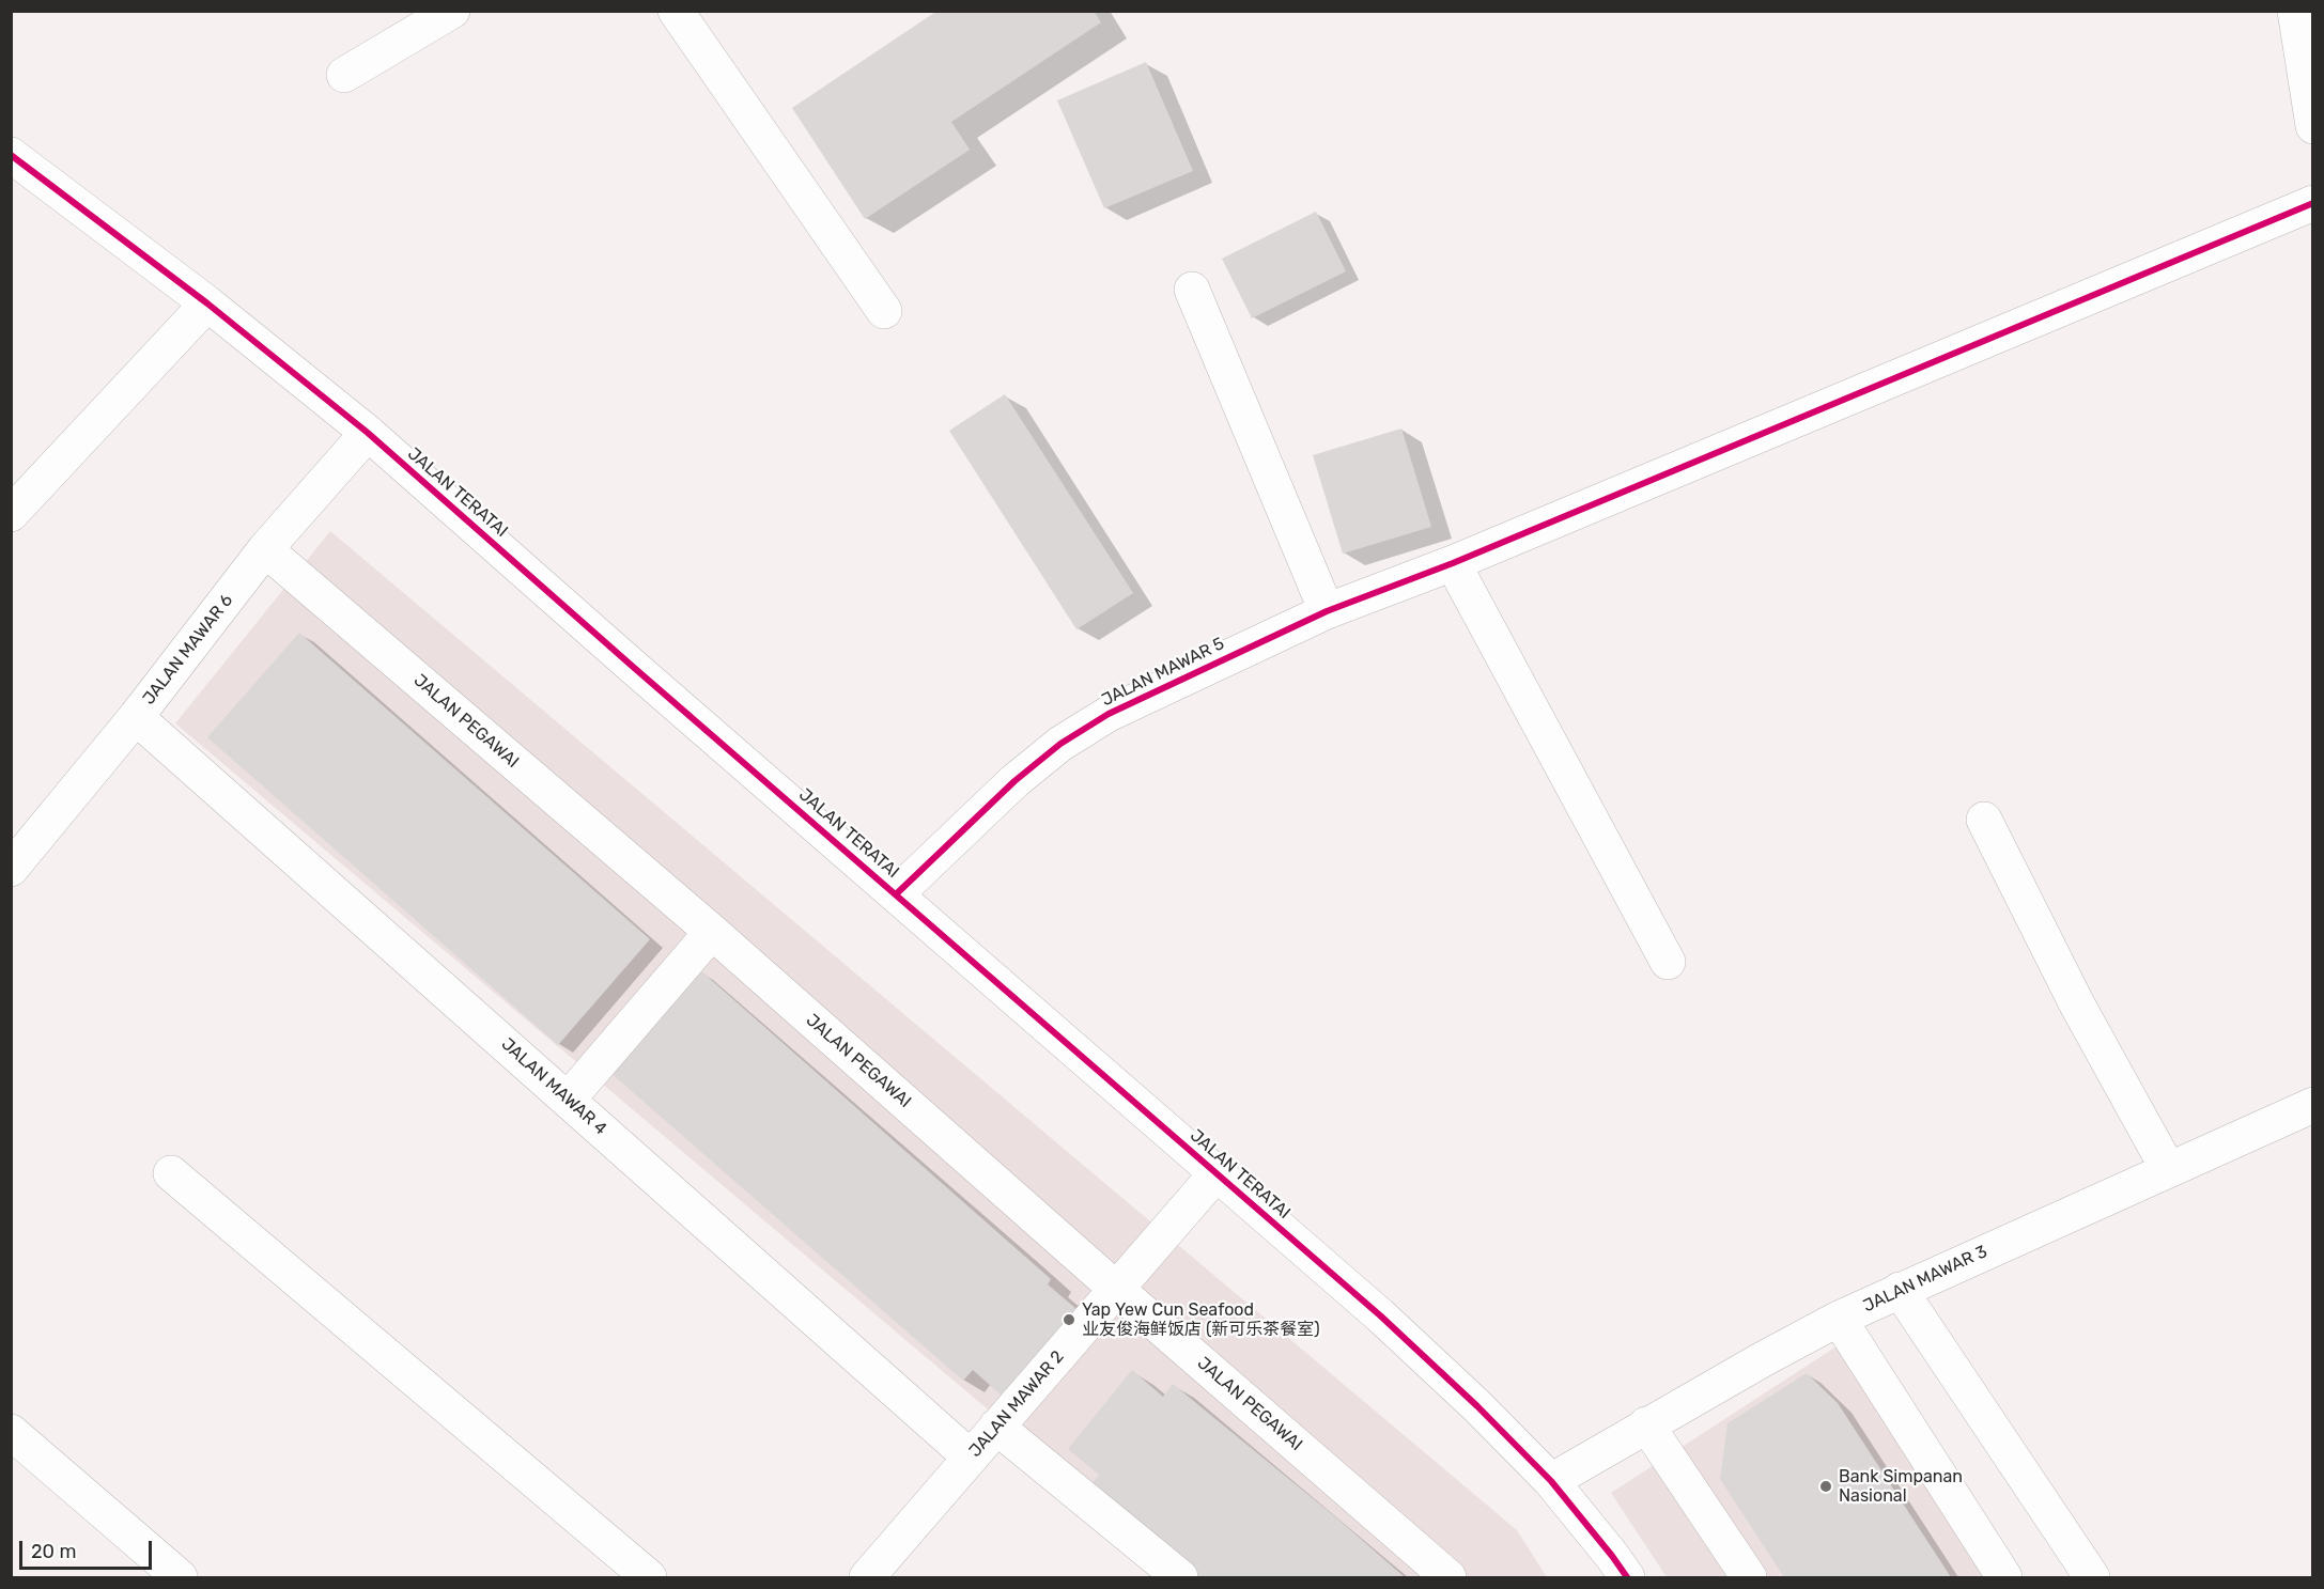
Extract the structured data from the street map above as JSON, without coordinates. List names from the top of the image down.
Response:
{
  "streets": {
    "street": [
      "JALAN TERATAI",
      "JALAN MAWAR 6",
      "JALAN MAWAR 5",
      "JALAN PEGAWAI",
      "JALAN MAWAR 4",
      "JALAN MAWAR 3",
      "JALAN MAWAR 2"
    ]
  },
  "crossings": [
    ["JALAN TERATAI", "JALAN MAWAR 6"],
    ["JALAN TERATAI", "JALAN MAWAR 5"],
    ["JALAN TERATAI", "JALAN MAWAR 3"],
    ["JALAN TERATAI", "JALAN MAWAR 2"],
    ["JALAN MAWAR 6", "JALAN PEGAWAI"],
    ["JALAN MAWAR 6", "JALAN MAWAR 4"],
    ["JALAN PEGAWAI", "JALAN MAWAR 2"],
    ["JALAN MAWAR 4", "JALAN MAWAR 2"]
  ],
  "places": ["Yap Yew Cun Seafood 业友俊海鲜饭店 (新可乐茶餐室)", "Bank Simpanan Nasional"],
  "scale_bar": "20 m"
}
